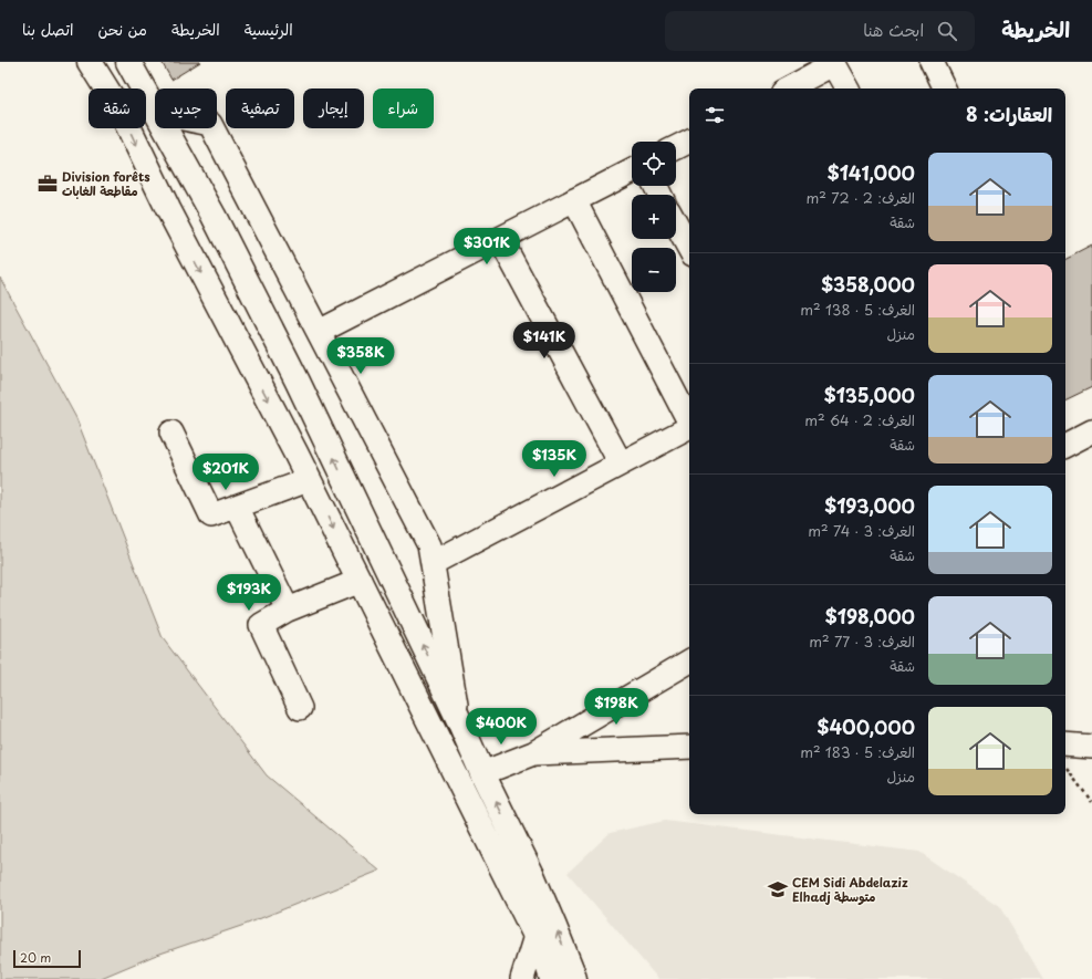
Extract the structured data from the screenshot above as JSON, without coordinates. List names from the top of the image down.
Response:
{
  "places": {
    "office": ["Division forêts مقاطعة الغابات"],
    "school or university": ["CEM Sidi Abdelaziz Elhadj متوسطة"]
  },
  "scale_bar": "20 m",
  "page": {
    "header": "الخريطة",
    "search": "ابحث هنا",
    "nav": [
      "الرئيسية",
      "الخريطة",
      "من نحن",
      "اتصل بنا"
    ],
    "chip": [
      "شراء",
      "إيجار",
      "تصفية",
      "جديد",
      "شقة"
    ],
    "heading": "العقارات: 8",
    "map_buttons": ["+", "−"],
    "list": [
      {
        "name": "$141,000",
        "note": "الغرف: 2 · 72 m² · شقة"
      },
      {
        "name": "$358,000",
        "note": "الغرف: 5 · 138 m² · منزل"
      },
      {
        "name": "$135,000",
        "note": "الغرف: 2 · 64 m² · شقة"
      },
      {
        "name": "$193,000",
        "note": "الغرف: 3 · 74 m² · شقة"
      },
      {
        "name": "$198,000",
        "note": "الغرف: 3 · 77 m² · شقة"
      },
      {
        "name": "$400,000",
        "note": "الغرف: 5 · 183 m² · منزل"
      }
    ],
    "price": [
      "$301K",
      "$141K",
      "$358K",
      "$135K",
      "$201K",
      "$193K",
      "$198K",
      "$400K"
    ],
    "scale": "20 m"
  }
}
